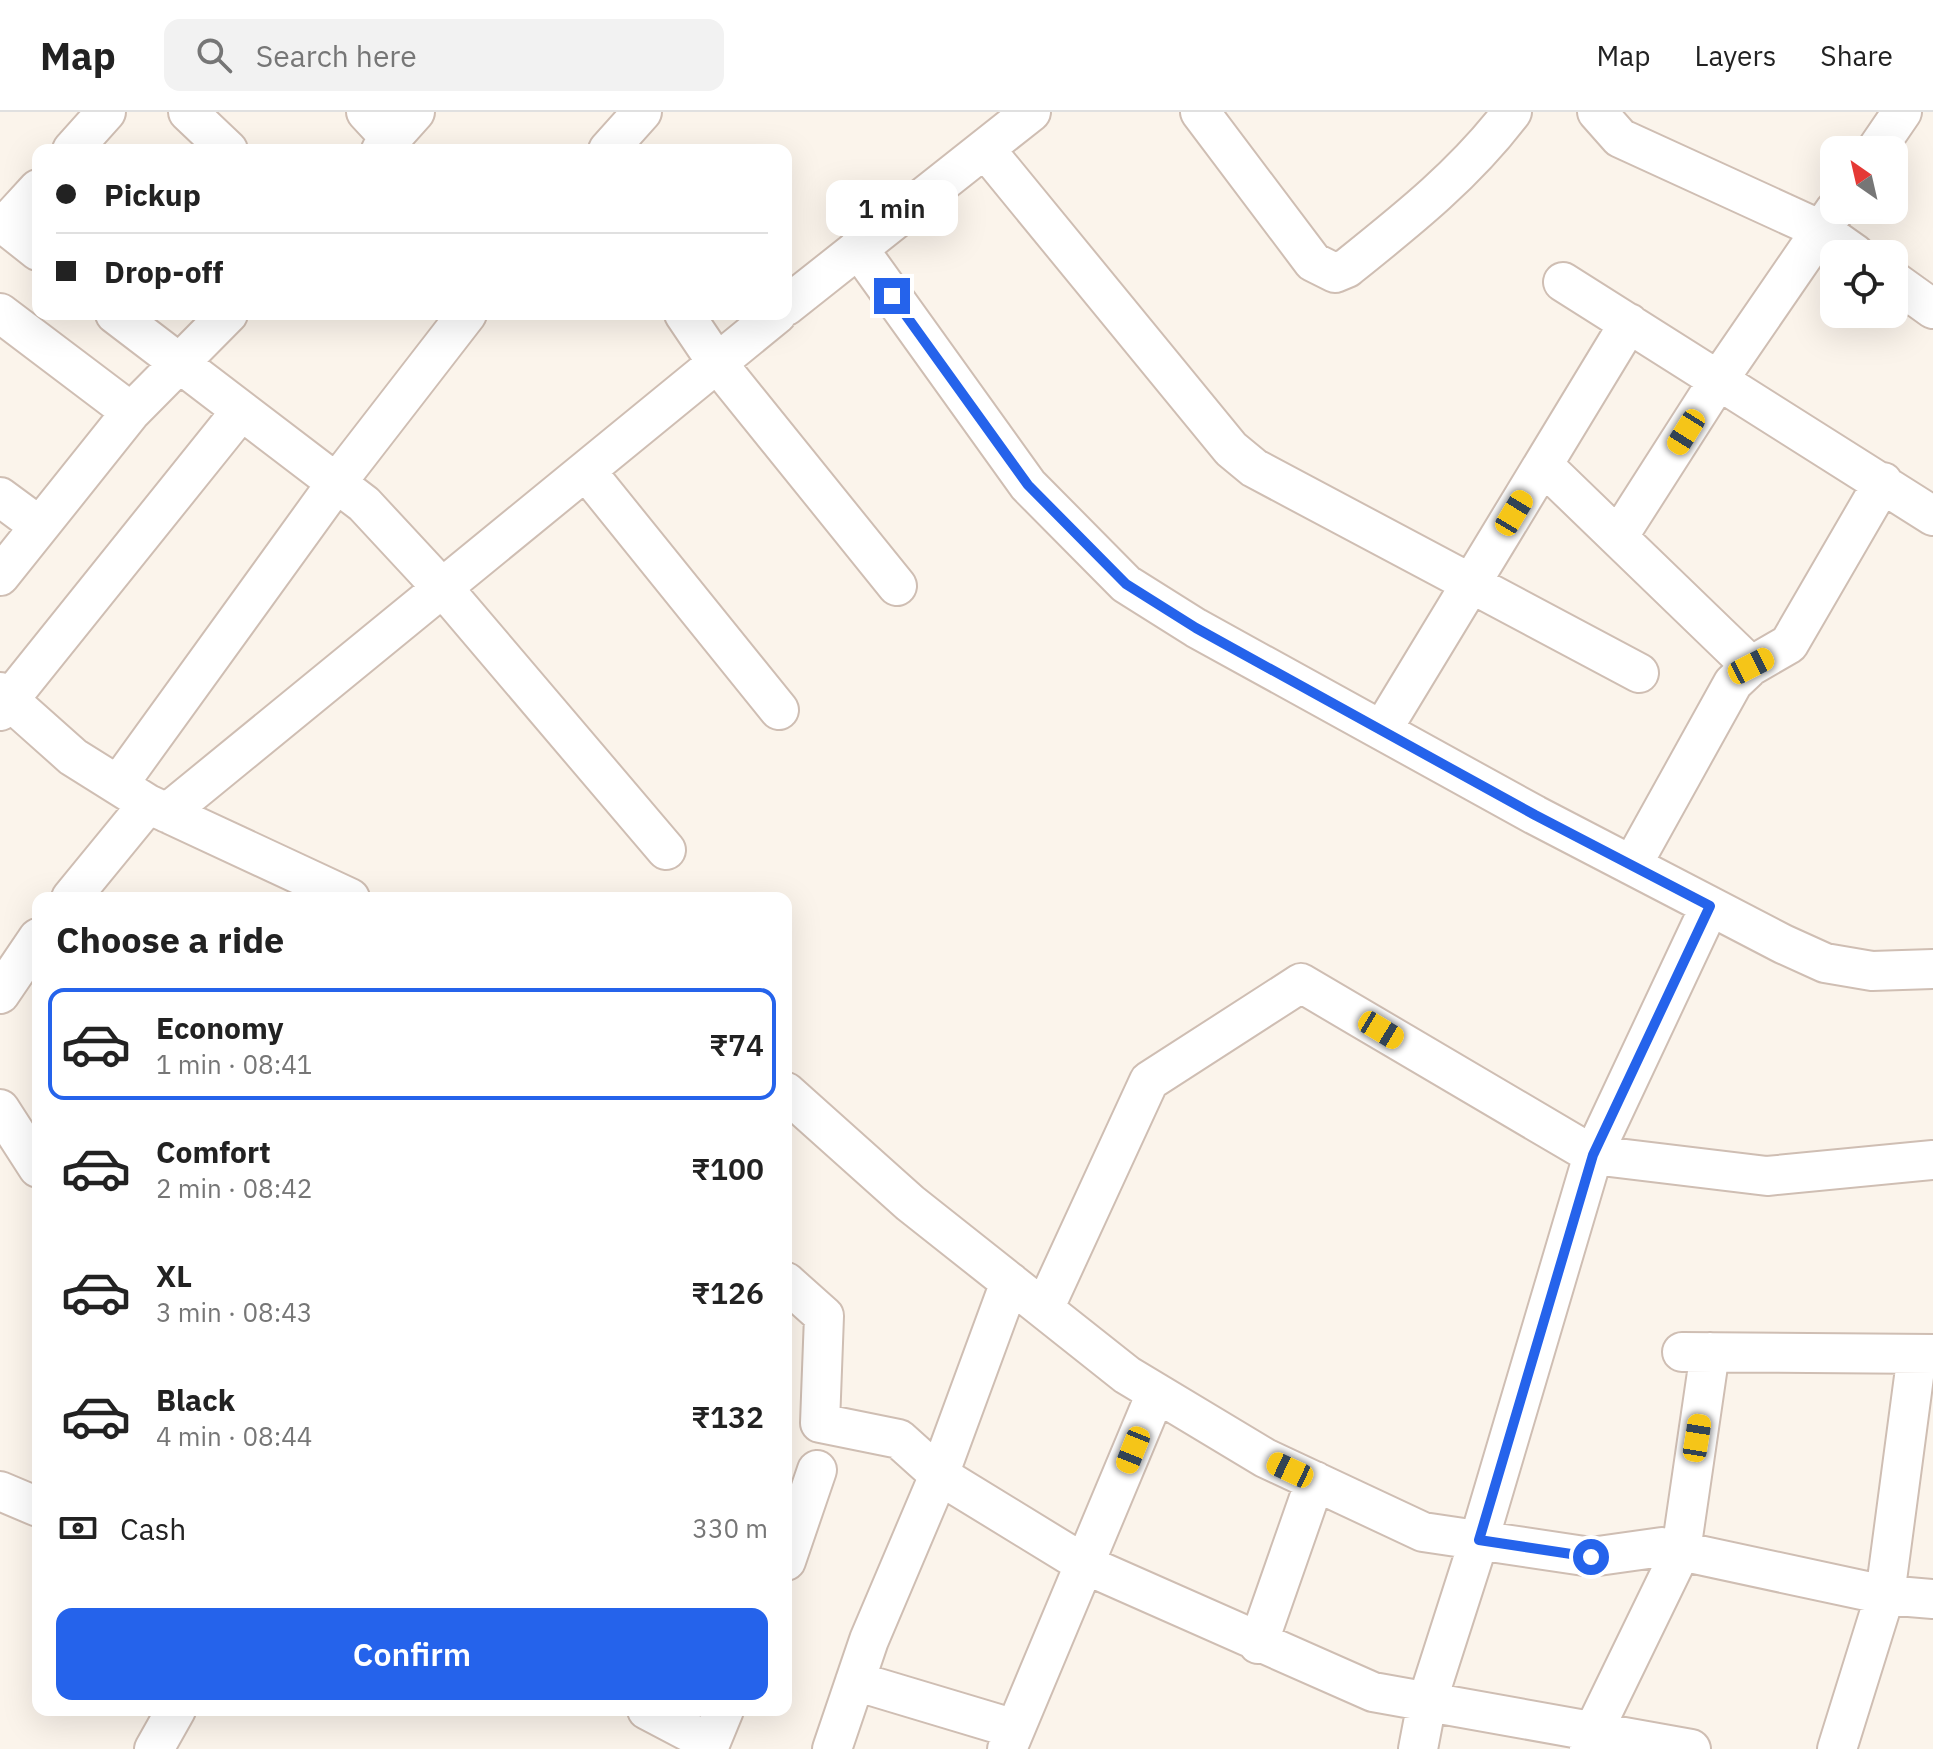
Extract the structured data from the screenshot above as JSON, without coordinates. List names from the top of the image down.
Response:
{
  "north": "top left",
  "page": {
    "header": "Map",
    "search": "Search here",
    "nav": ["Map", "Layers", "Share"],
    "banner": ["Pickup", "Drop-off"],
    "bubble": "1 min",
    "heading": "Choose a ride",
    "list": [
      {
        "name": "Economy",
        "note": "1 min · 08:41",
        "value": "₹74"
      },
      {
        "name": "Comfort",
        "note": "2 min · 08:42",
        "value": "₹100"
      },
      {
        "name": "XL",
        "note": "3 min · 08:43",
        "value": "₹126"
      },
      {
        "name": "Black",
        "note": "4 min · 08:44",
        "value": "₹132"
      }
    ],
    "pay": ["Cash", "330 m"],
    "buttons": "Confirm"
  }
}
